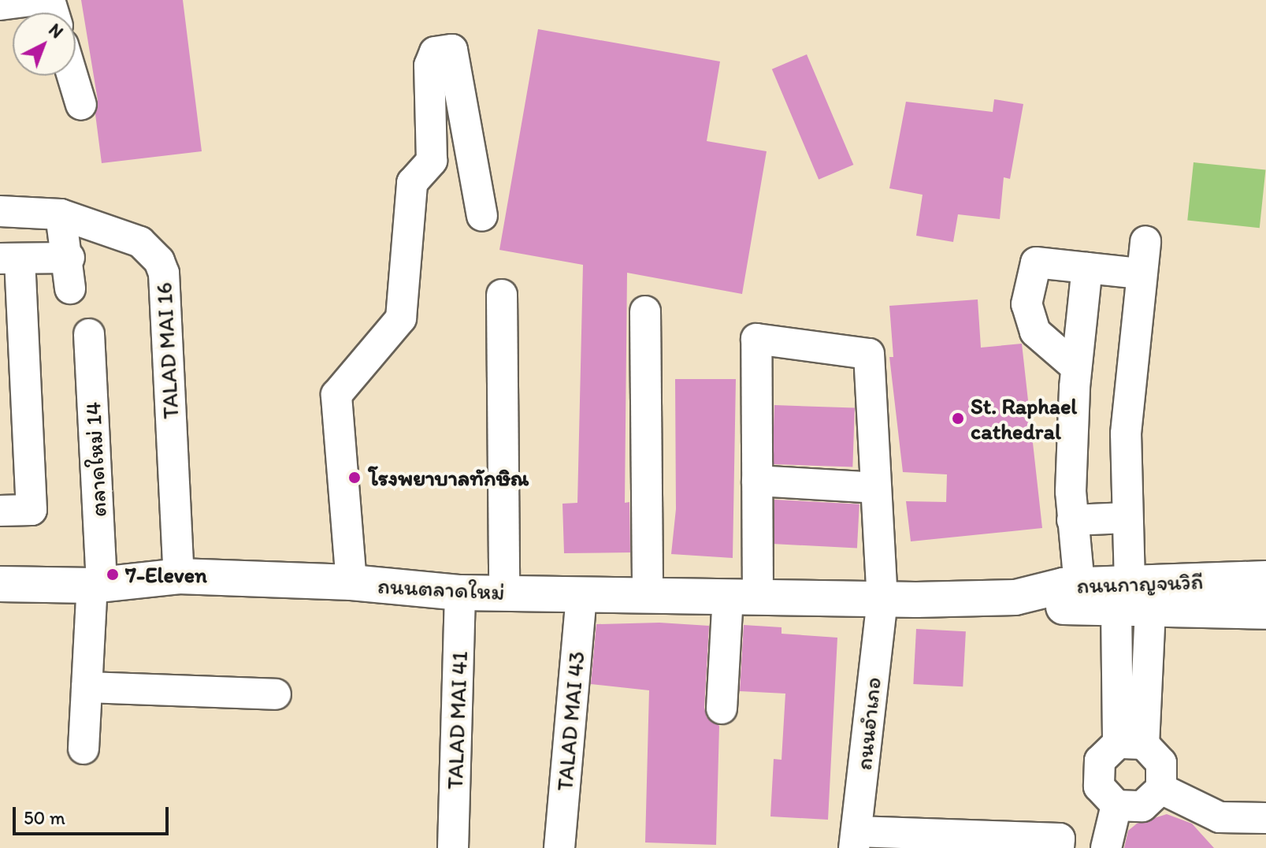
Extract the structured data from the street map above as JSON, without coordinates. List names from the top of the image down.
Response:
{
  "streets": {
    "main road": ["ถนนกาญจนวิถี", "ถนนตลาดใหม่"],
    "street": [
      "TALAD MAI 16",
      "ตลาดใหม่ 14",
      "TALAD MAI 41",
      "TALAD MAI 43",
      "ถนนอำเภอ"
    ]
  },
  "crossings": [
    ["TALAD MAI 16", "ถนนตลาดใหม่"],
    ["ตลาดใหม่ 14", "ถนนตลาดใหม่"],
    ["ถนนกาญจนวิถี", "ถนนตลาดใหม่"],
    ["ถนนกาญจนวิถี", "ถนนอำเภอ"],
    ["ถนนตลาดใหม่", "TALAD MAI 41"],
    ["ถนนตลาดใหม่", "TALAD MAI 43"],
    ["ถนนตลาดใหม่", "ถนนอำเภอ"]
  ],
  "places": ["St. Raphael cathedral", "โรงพยาบาลทักษิณ", "7-Eleven"],
  "scale_bar": "50 m",
  "north": "top right"
}
